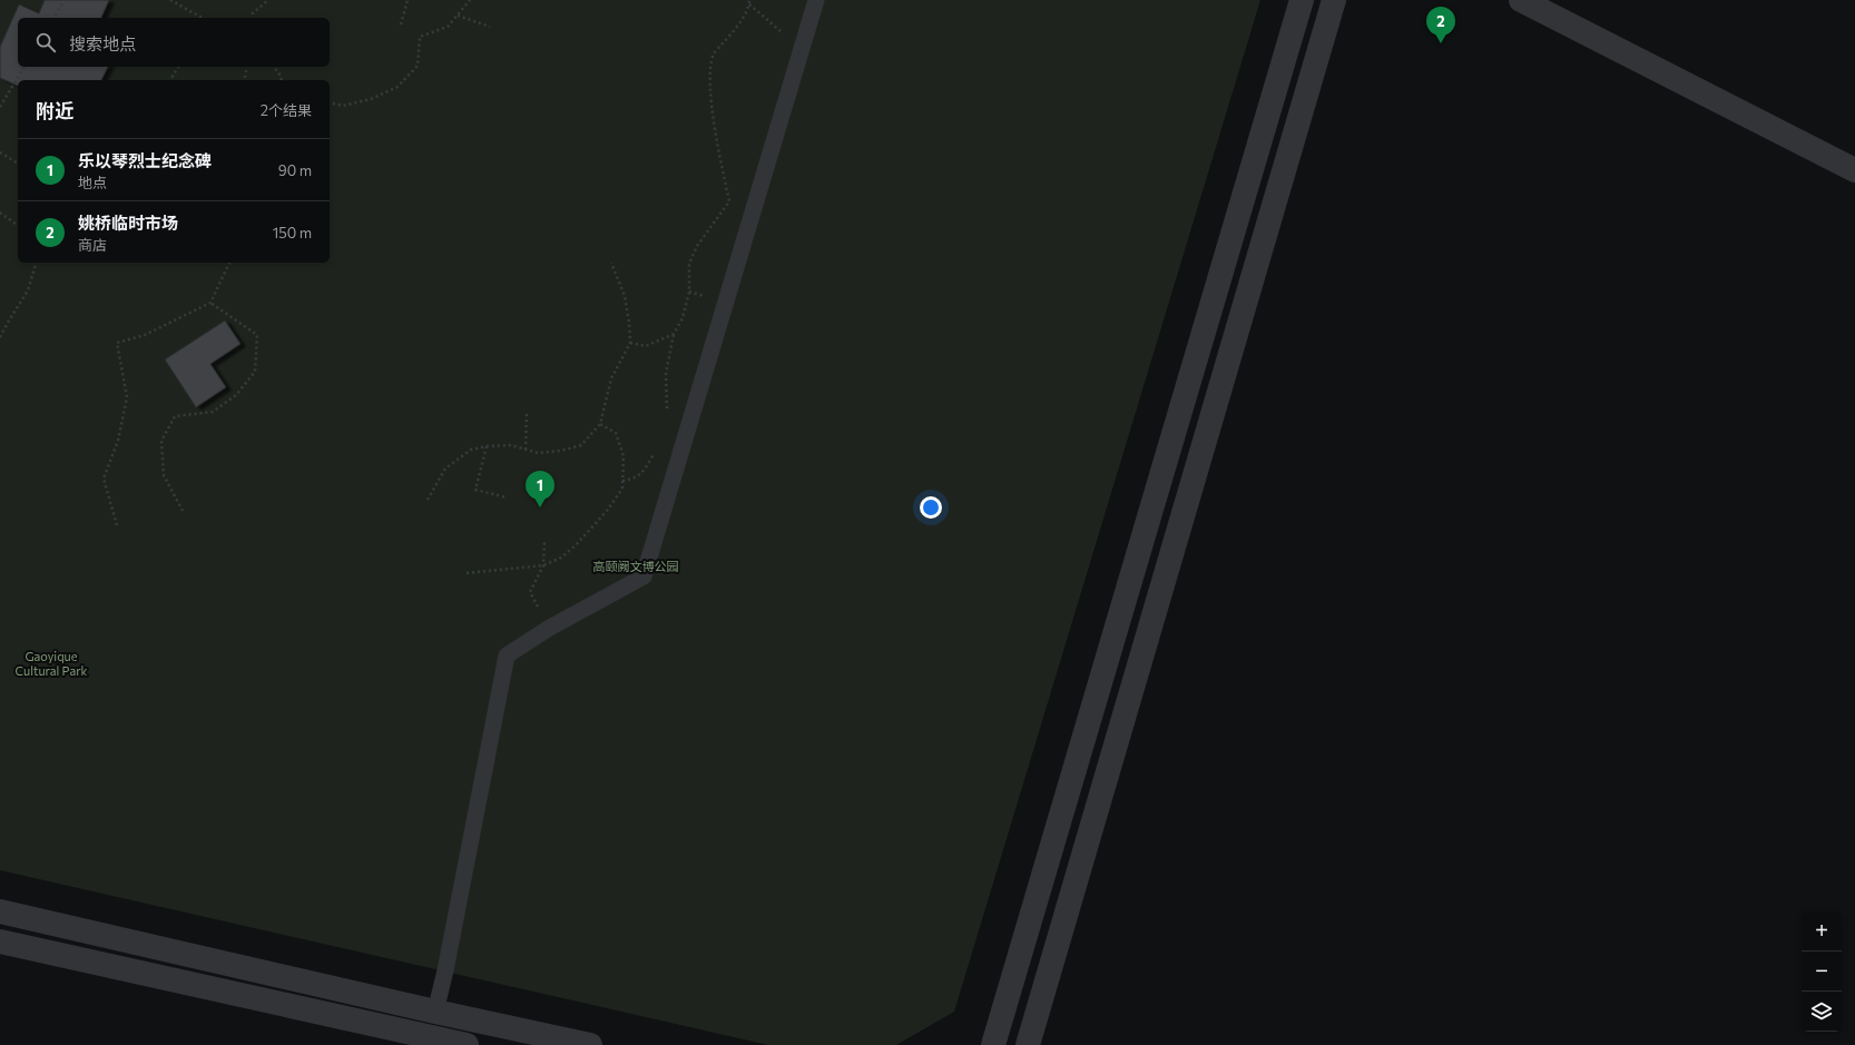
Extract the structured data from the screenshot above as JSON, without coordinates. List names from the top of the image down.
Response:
{
  "parks": ["高颐阙文博公园", "Gaoyique Cultural Park"],
  "page": {
    "pins": ["2", "1"],
    "search": "搜索地点",
    "heading": ["附近", "2个结果"],
    "list": [
      {
        "mark": "1",
        "name": "乐以琴烈士纪念碑",
        "note": "地点",
        "value": "90 m"
      },
      {
        "mark": "2",
        "name": "姚桥临时市场",
        "note": "商店",
        "value": "150 m"
      }
    ],
    "map_buttons": ["+", "−"]
  }
}
